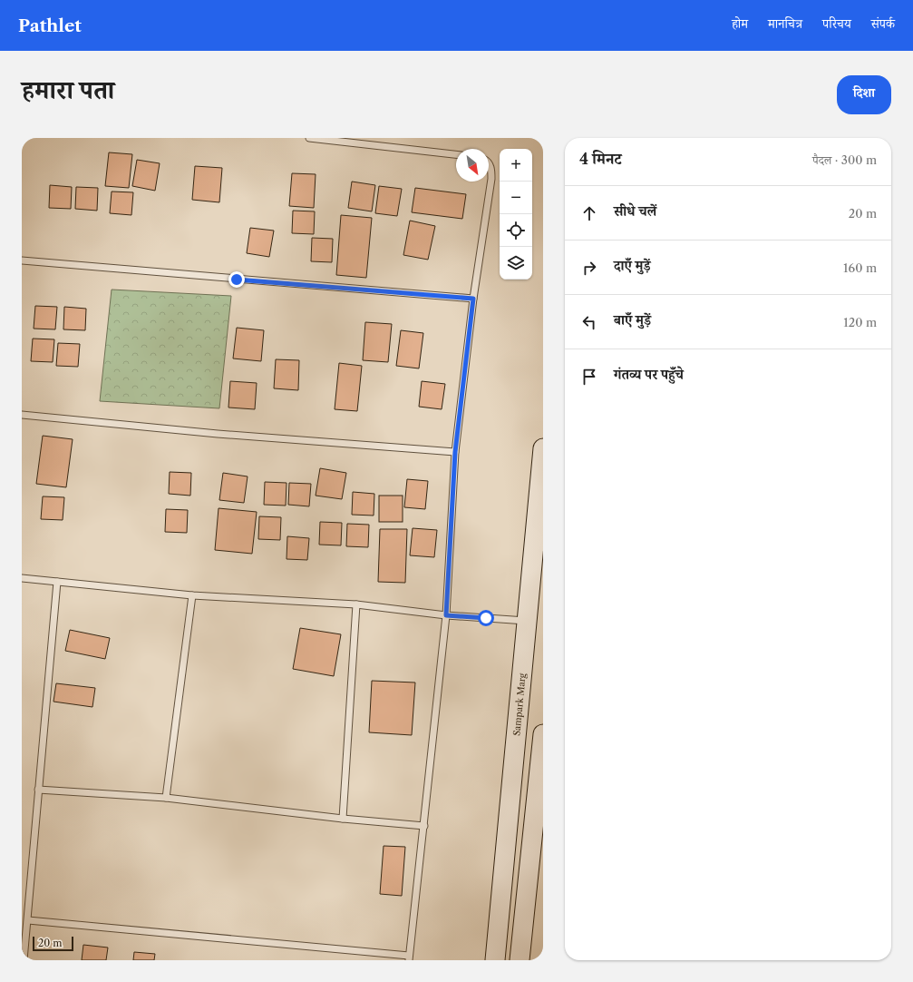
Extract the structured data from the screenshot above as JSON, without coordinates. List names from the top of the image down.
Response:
{
  "streets": {
    "street": ["Sampark Marg"]
  },
  "scale_bar": "20 m",
  "north": "bottom right",
  "page": {
    "header": "Pathlet",
    "nav": [
      "होम",
      "मानचित्र",
      "परिचय",
      "संपर्क"
    ],
    "title": "हमारा पता",
    "buttons": "दिशा",
    "heading": ["4 मिनट", "पैदल · 300 m"],
    "map_buttons": ["+", "−"],
    "list": [
      ["सीधे चलें", "20 m"],
      ["दाएँ मुड़ें", "160 m"],
      ["बाएँ मुड़ें", "120 m"],
      "गंतव्य पर पहुँचे"
    ],
    "scale": "20 m"
  }
}
